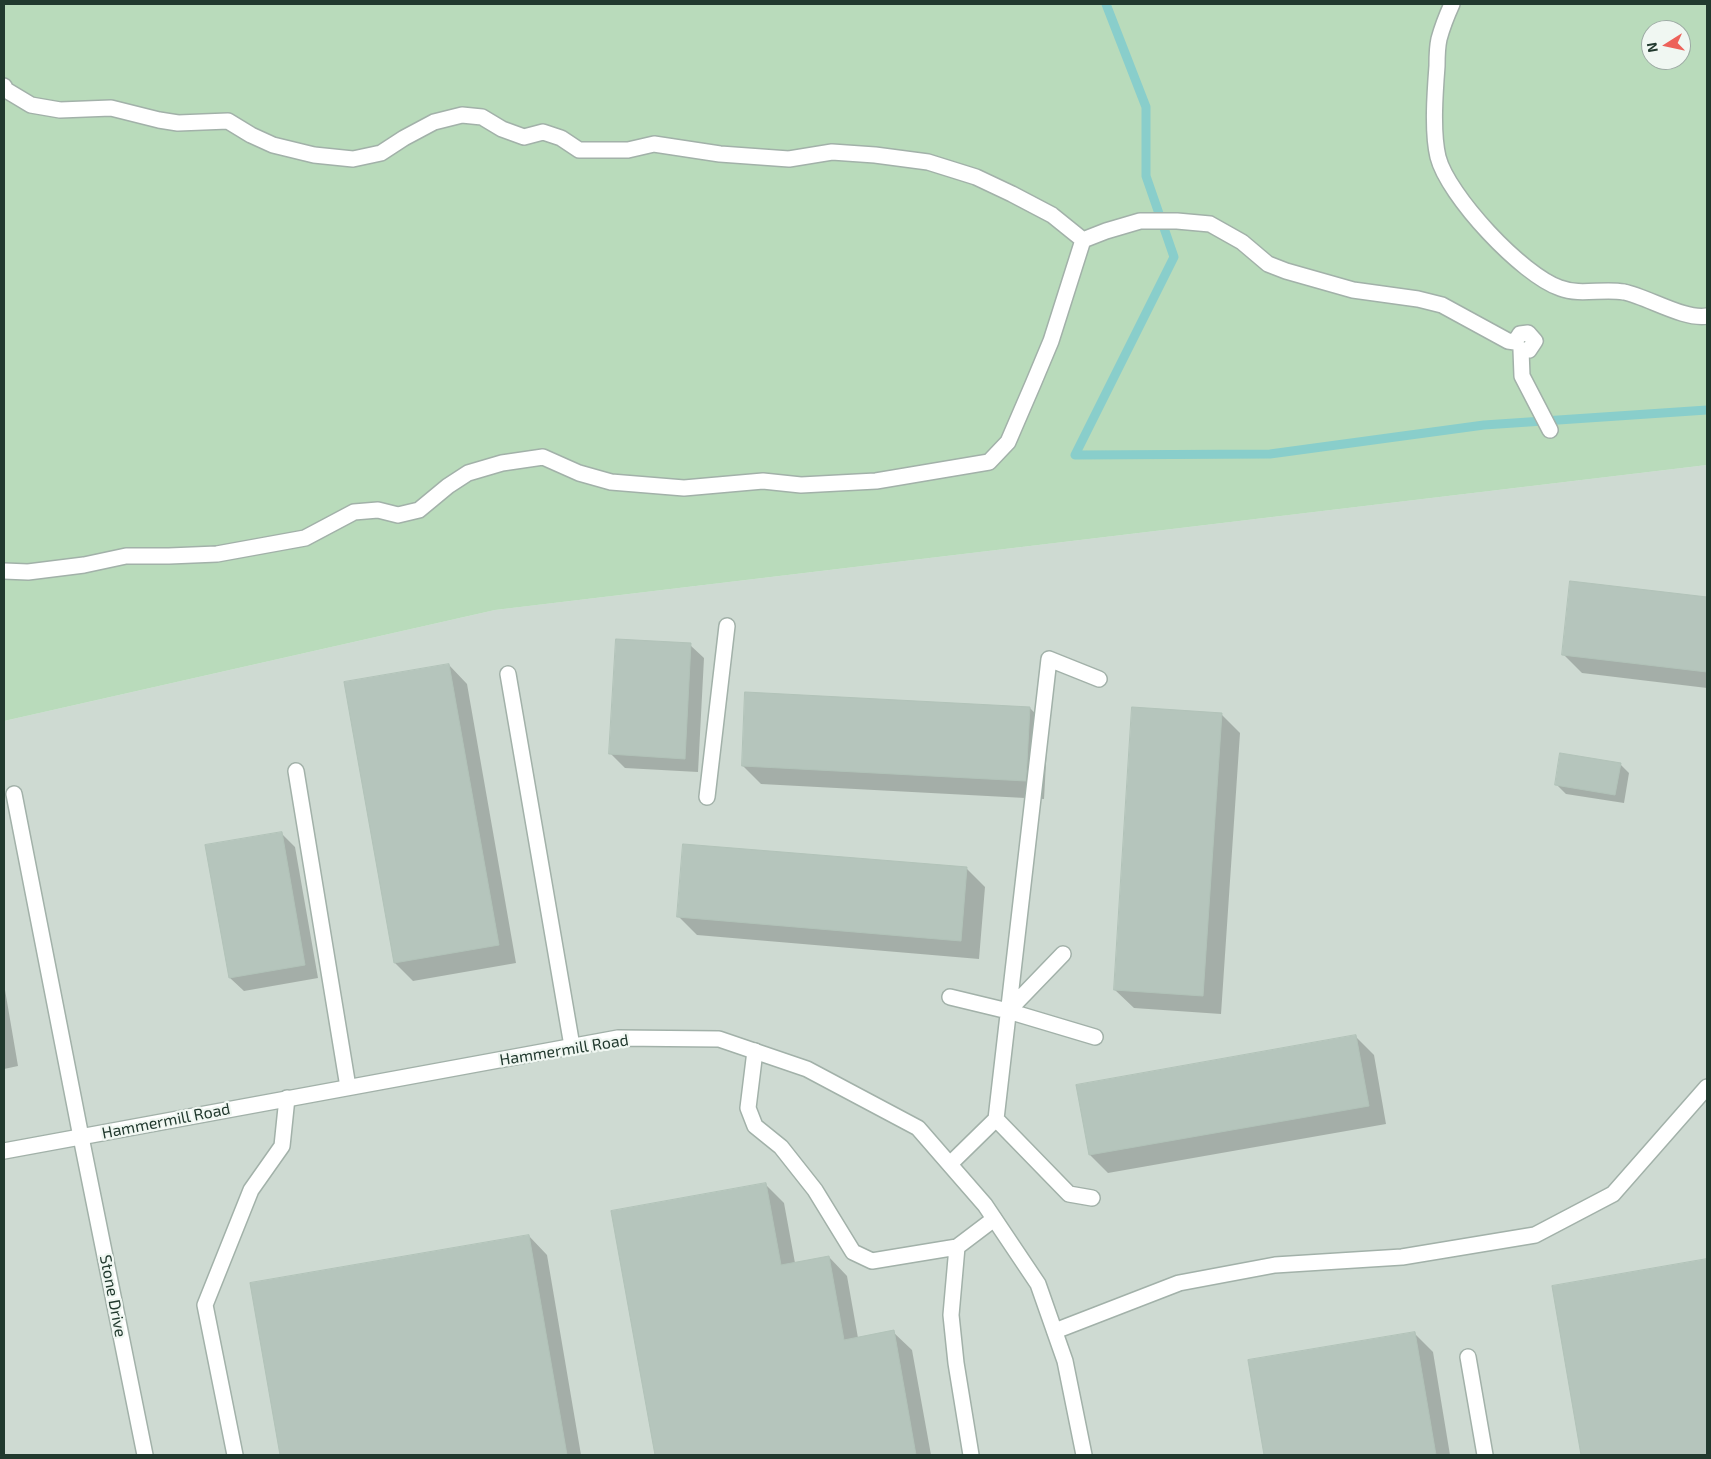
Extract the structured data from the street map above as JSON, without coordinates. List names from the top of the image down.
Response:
{
  "streets": {
    "street": ["Hammermill Road", "Stone Drive"]
  },
  "crossings": [
    ["Hammermill Road", "Stone Drive"]
  ],
  "north": "left"
}
